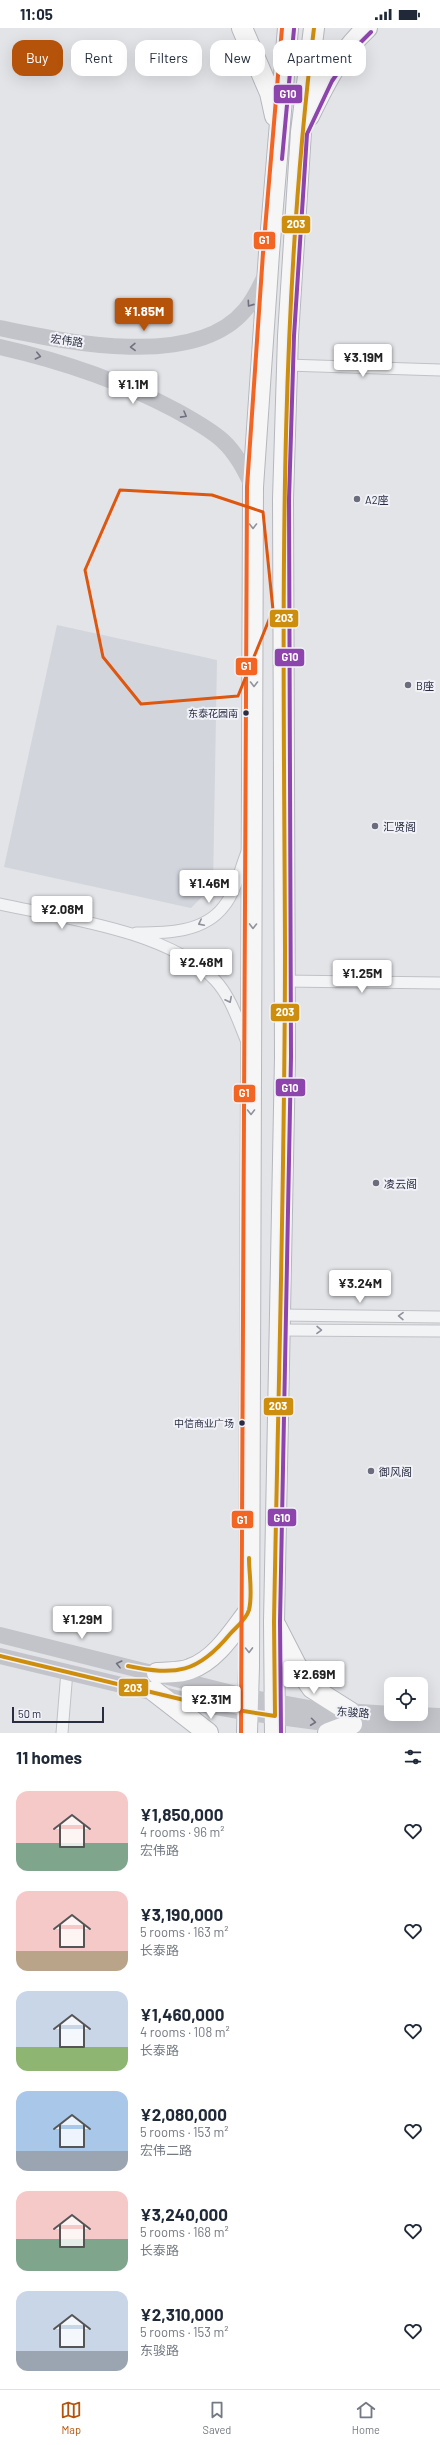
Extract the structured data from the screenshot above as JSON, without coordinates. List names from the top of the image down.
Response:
{
  "streets": {
    "street": ["宏伟路", "东骏路"]
  },
  "places": [
    "A2座",
    "B座",
    "东泰花园南",
    "汇贤阁",
    "凌云阁",
    "中信商业广场",
    "御风阁"
  ],
  "lines": ["transit line 203", "transit line G1", "transit line G10"],
  "scale_bar": "50 m",
  "page": {
    "status": "11:05",
    "chip": [
      "Buy",
      "Rent",
      "Filters",
      "New",
      "Apartment"
    ],
    "price": [
      "¥1.85M",
      "¥3.19M",
      "¥1.1M",
      "¥1.46M",
      "¥2.08M",
      "¥2.48M",
      "¥1.25M",
      "¥3.24M",
      "¥1.29M",
      "¥2.69M",
      "¥2.31M"
    ],
    "scale": "50 m",
    "heading": "11 homes",
    "list": [
      {
        "name": "¥1,850,000",
        "note": "4 rooms · 96 m² · 宏伟路"
      },
      {
        "name": "¥3,190,000",
        "note": "5 rooms · 163 m² · 长泰路"
      },
      {
        "name": "¥1,460,000",
        "note": "4 rooms · 108 m² · 长泰路"
      },
      {
        "name": "¥2,080,000",
        "note": "5 rooms · 153 m² · 宏伟二路"
      },
      {
        "name": "¥3,240,000",
        "note": "5 rooms · 168 m² · 长泰路"
      },
      {
        "name": "¥2,310,000",
        "note": "5 rooms · 153 m² · 东骏路"
      }
    ],
    "tabs": ["Map", "Saved", "Home"]
  }
}
